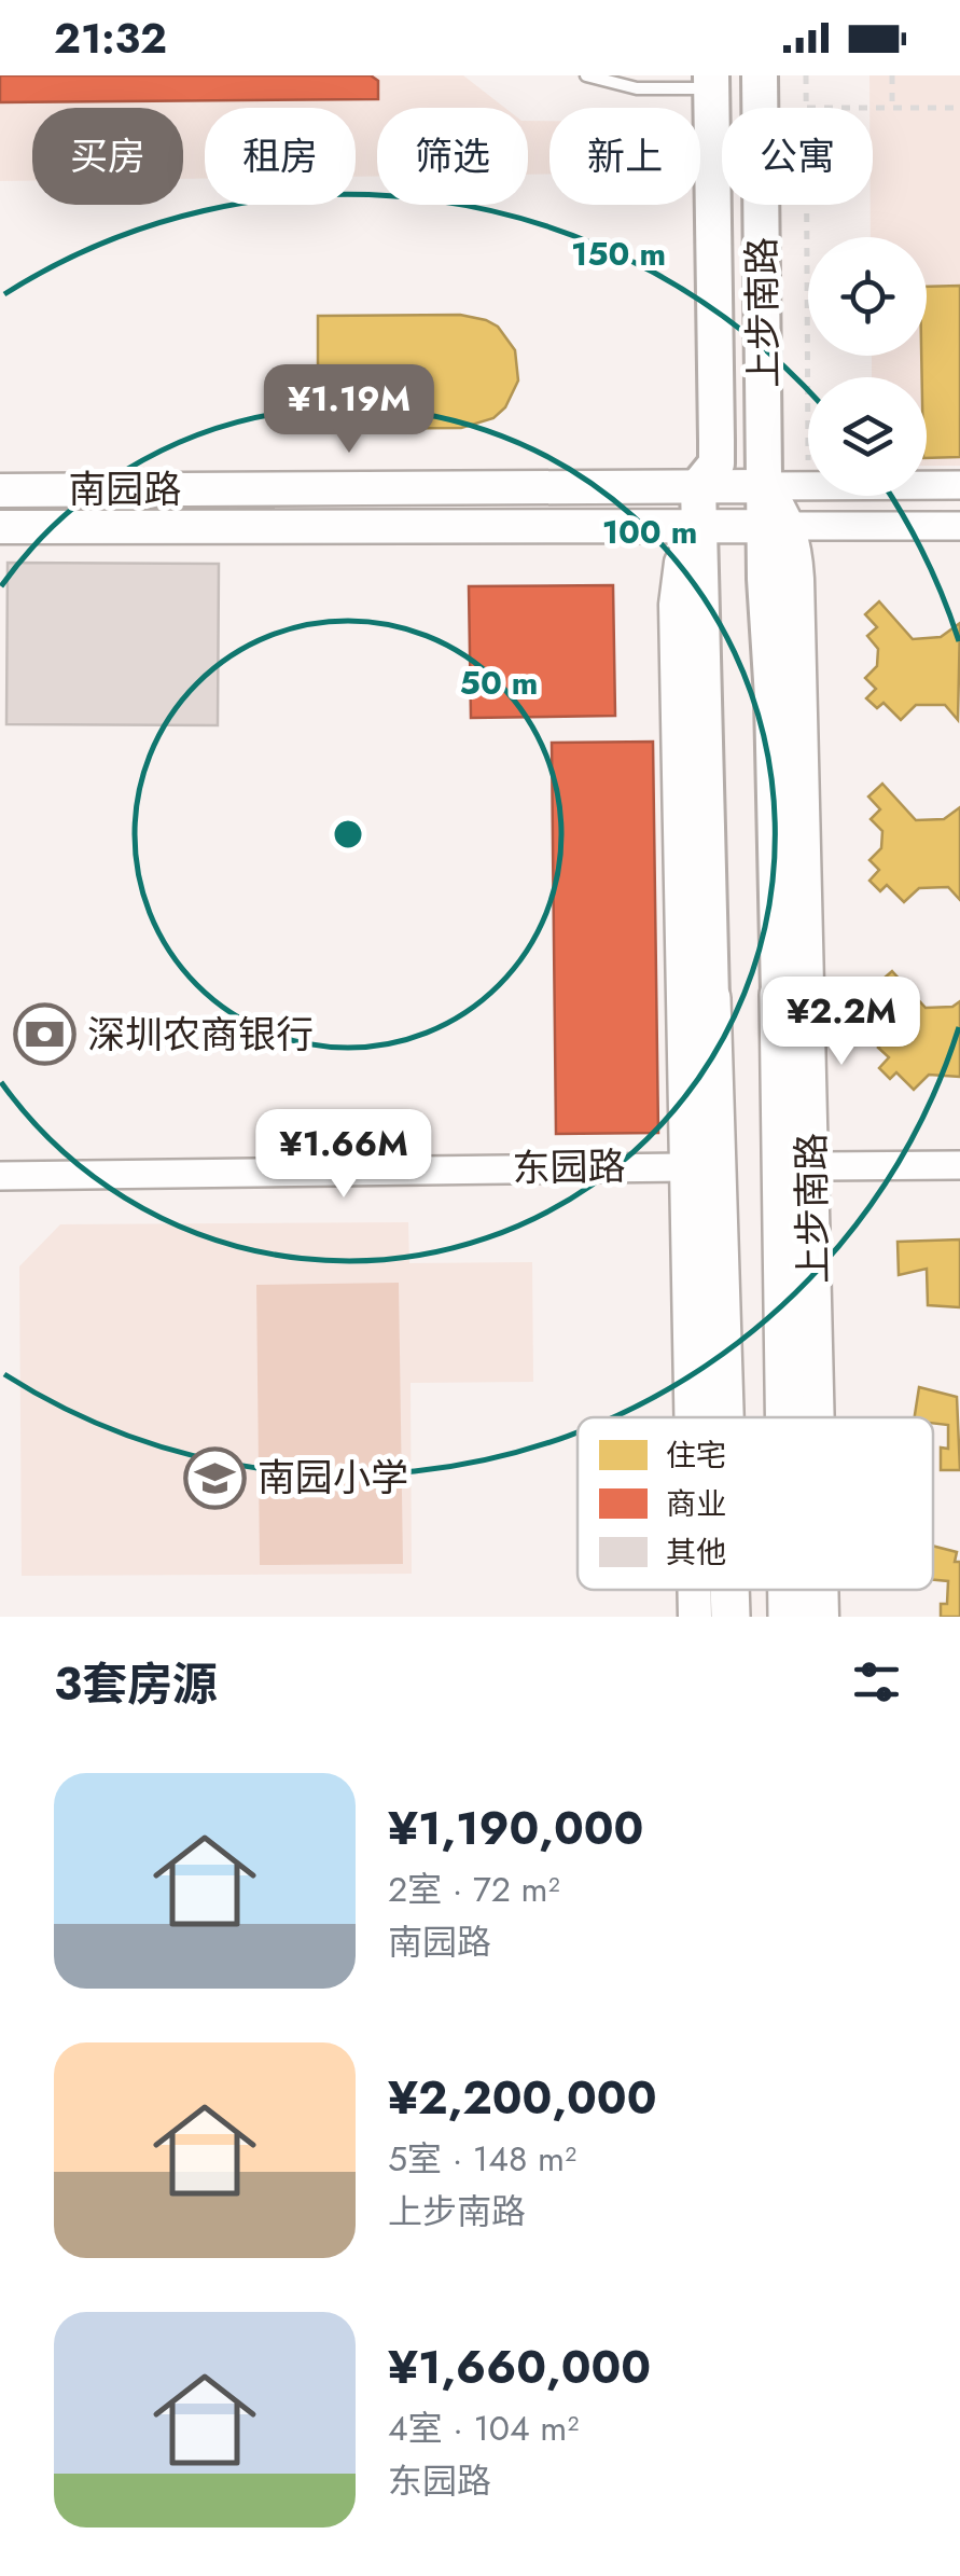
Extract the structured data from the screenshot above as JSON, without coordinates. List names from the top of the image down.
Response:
{
  "streets": {
    "main road": ["上步南路", "南园路"],
    "street": ["东园路"]
  },
  "crossings": [
    ["上步南路", "南园路"],
    ["上步南路", "东园路"]
  ],
  "places": {
    "bank": ["深圳农商银行"],
    "school or university": ["南园小学"]
  },
  "legend": ["住宅", "商业", "其他"],
  "page": {
    "status": "21:32",
    "chip": [
      "买房",
      "租房",
      "筛选",
      "新上",
      "公寓"
    ],
    "price": ["¥1.19M", "¥2.2M", "¥1.66M"],
    "heading": "3套房源",
    "list": [
      {
        "name": "¥1,190,000",
        "note": "2室 · 72 m² · 南园路"
      },
      {
        "name": "¥2,200,000",
        "note": "5室 · 148 m² · 上步南路"
      },
      {
        "name": "¥1,660,000",
        "note": "4室 · 104 m² · 东园路"
      }
    ]
  },
  "rings": ["150 m", "100 m", "50 m"]
}
